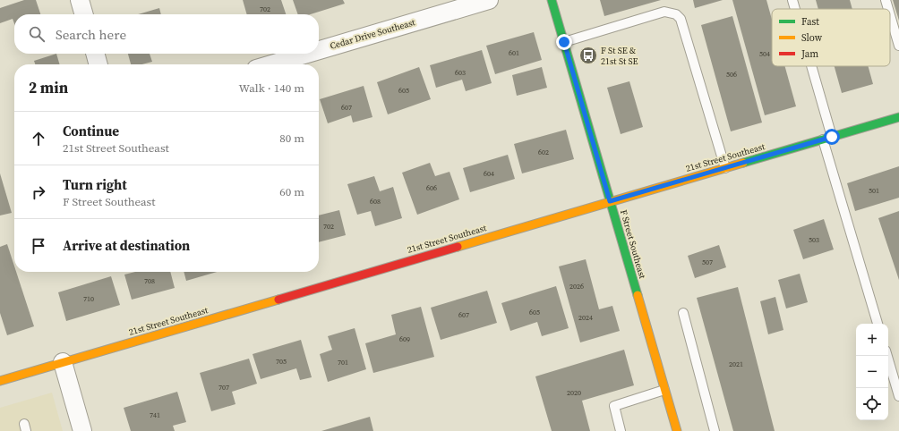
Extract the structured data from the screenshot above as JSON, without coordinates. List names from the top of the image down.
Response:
{
  "streets": {
    "street": ["Cedar Drive Southeast", "21st Street Southeast", "F Street Southeast"]
  },
  "crossings": [
    ["21st Street Southeast", "F Street Southeast"]
  ],
  "places": {
    "bus stop": ["F St SE & 21st St SE"]
  },
  "house_numbers": [
    "702",
    "601",
    "504",
    "603",
    "506",
    "605",
    "607",
    "602",
    "604",
    "606",
    "501",
    "608",
    "702",
    "503",
    "507",
    "708",
    "2026",
    "710",
    "605",
    "607",
    "2024",
    "609",
    "705",
    "701",
    "2021",
    "707",
    "2020",
    "741"
  ],
  "legend": ["Fast", "Slow", "Jam"],
  "page": {
    "search": "Search here",
    "heading": ["2 min", "Walk · 140 m"],
    "list": [
      ["Continue", "21st Street Southeast", "80 m"],
      ["Turn right", "F Street Southeast", "60 m"],
      "Arrive at destination"
    ],
    "map_buttons": ["+", "−"]
  }
}
